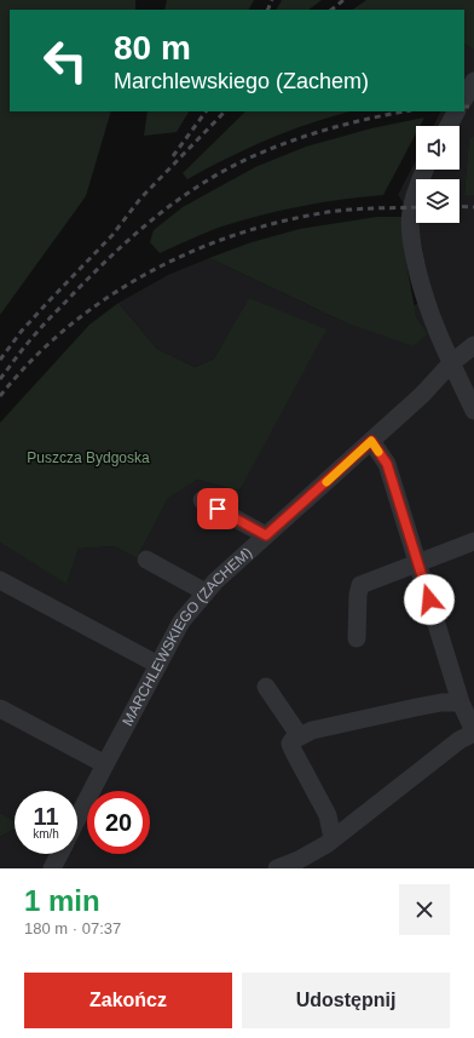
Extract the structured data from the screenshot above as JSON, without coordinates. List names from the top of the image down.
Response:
{
  "streets": {
    "lane": ["MARCHLEWSKIEGO (ZACHEM)"]
  },
  "parks": ["Puszcza Bydgoska"],
  "page": {
    "turn": ["80 m", "Marchlewskiego (Zachem)"],
    "speed": "11 km/h",
    "limit": "20",
    "heading": ["1 min", "180 m · 07:37"],
    "buttons": ["Zakończ", "Udostępnij"]
  }
}
